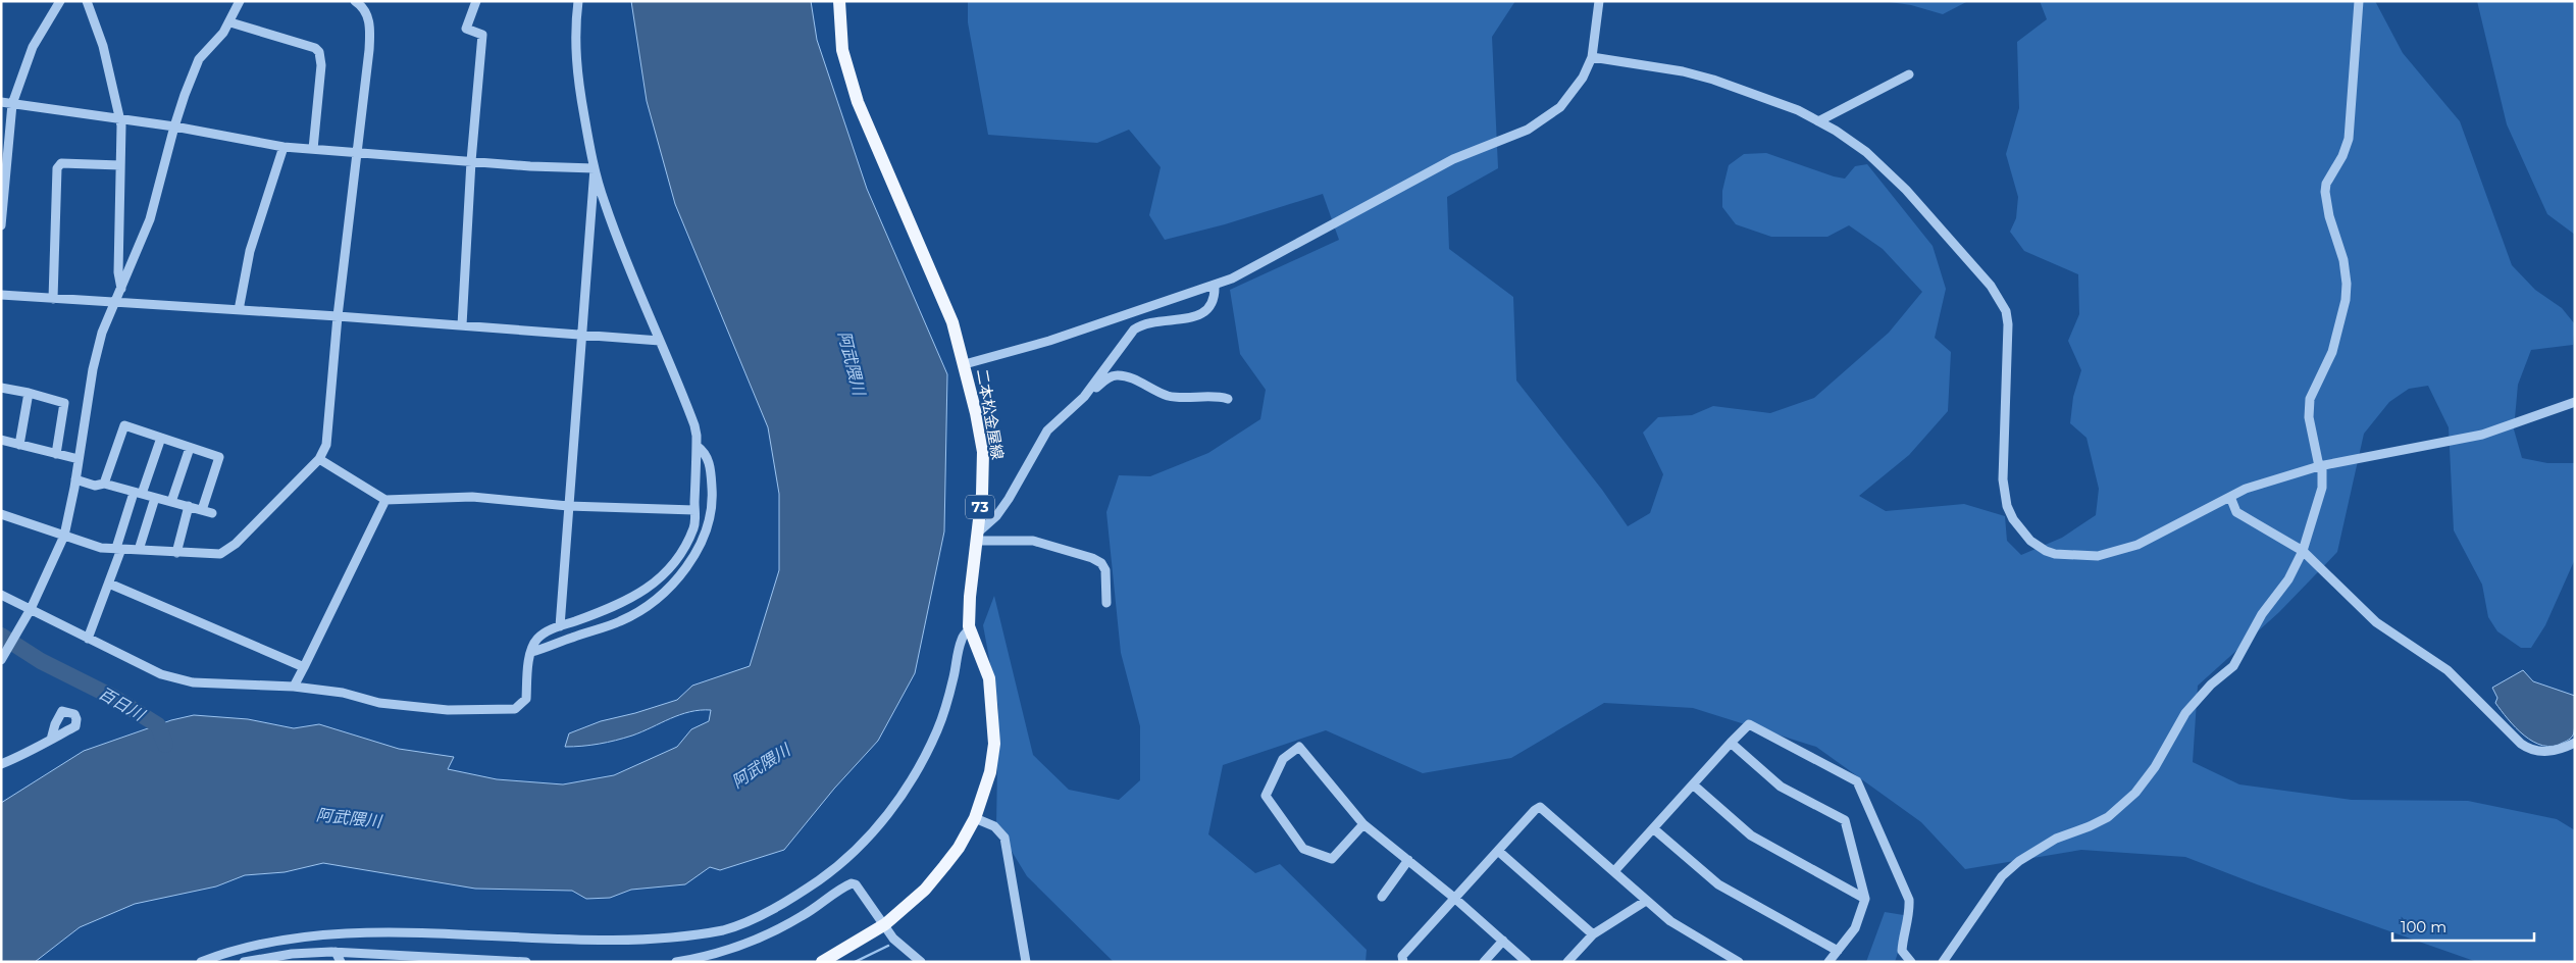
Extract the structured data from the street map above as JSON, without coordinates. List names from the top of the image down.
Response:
{
  "streets": {
    "main road": ["二本松金屋線", "73"]
  },
  "water": ["阿武隈川", "百日川"],
  "scale_bar": "100 m"
}
